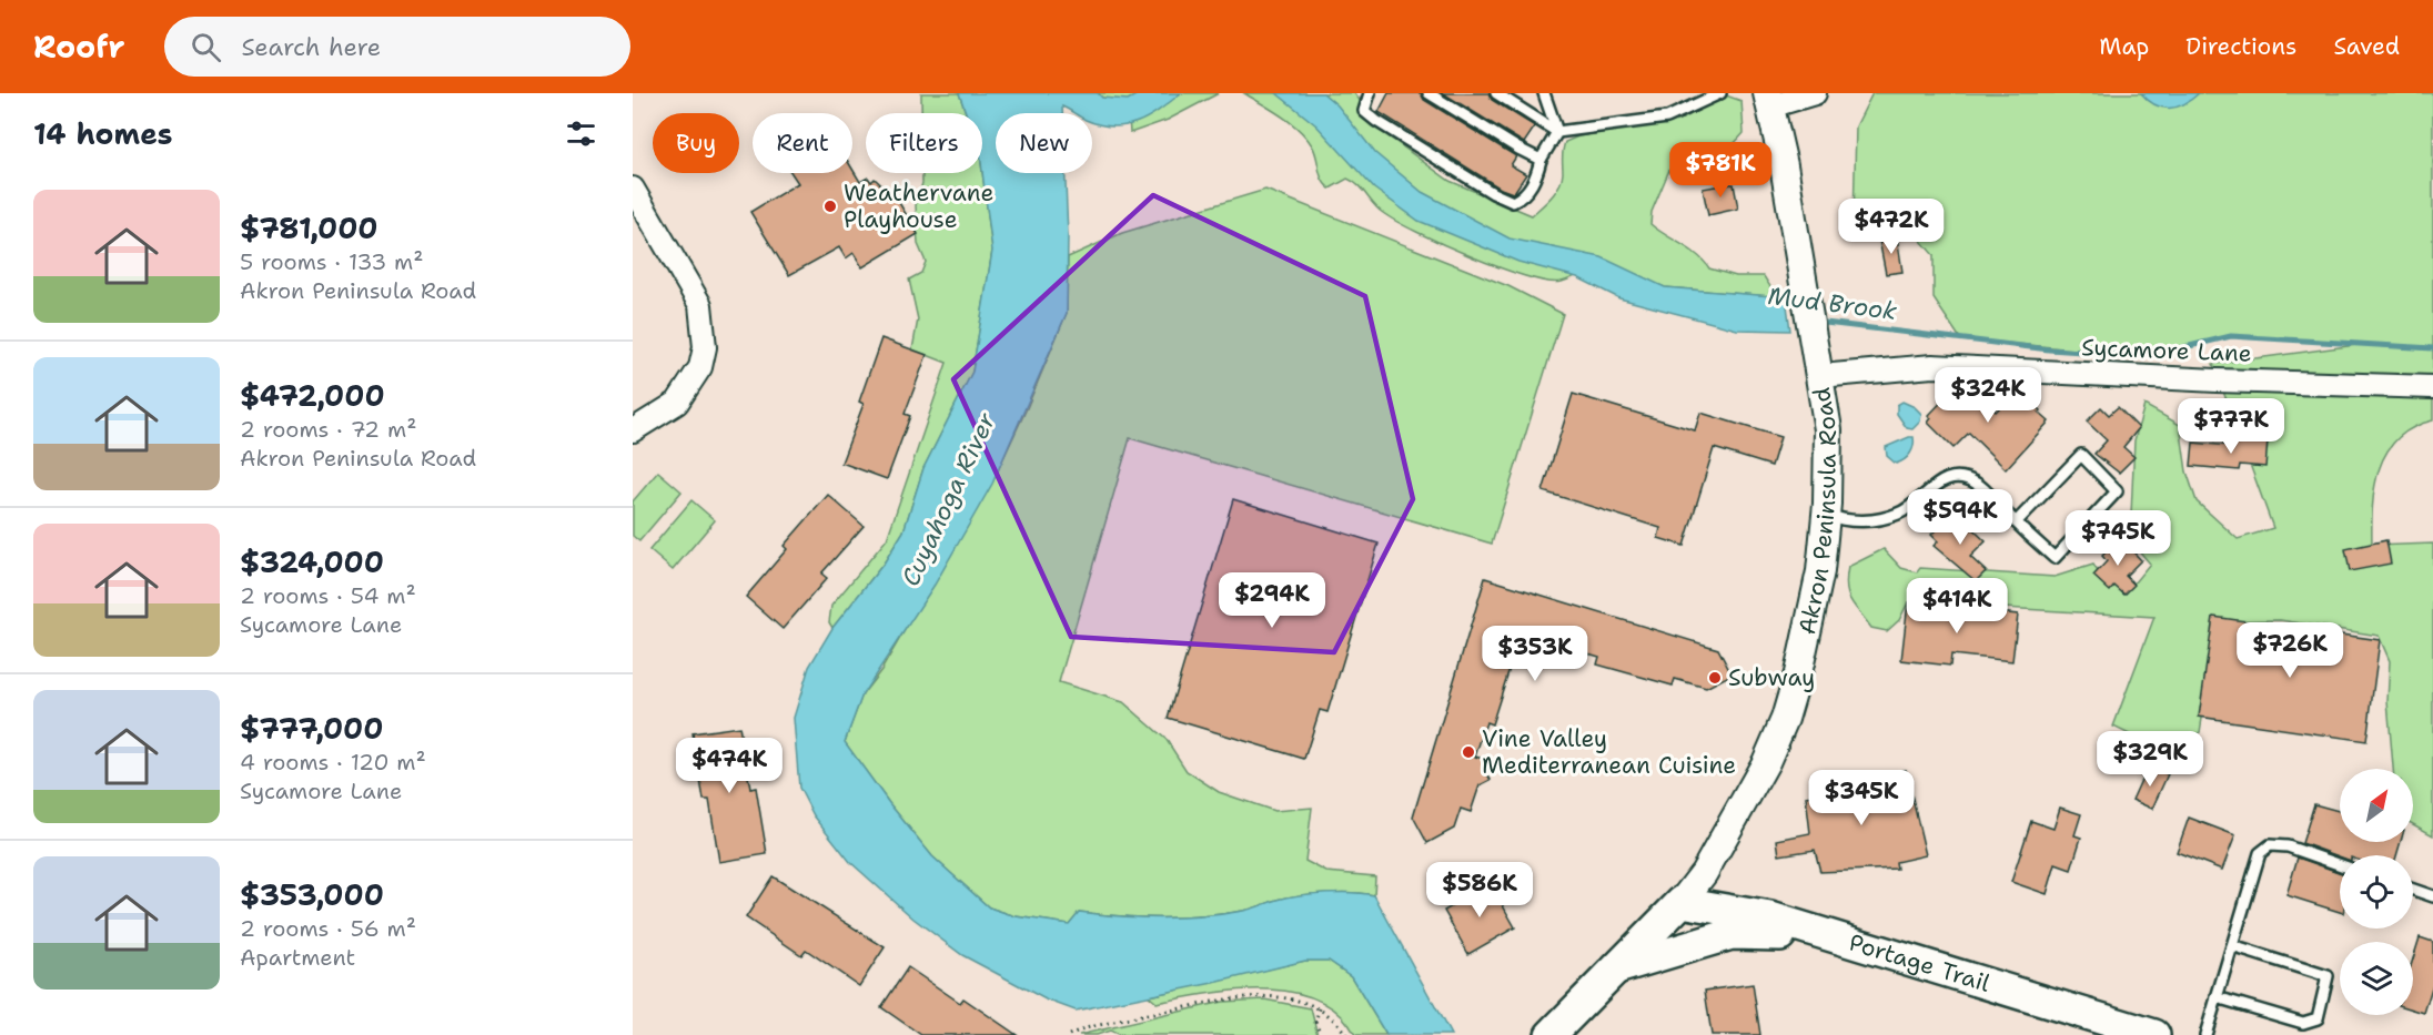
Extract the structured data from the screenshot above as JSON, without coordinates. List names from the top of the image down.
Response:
{
  "streets": {
    "main road": ["Portage Trail"],
    "street": ["Sycamore Lane", "Akron Peninsula Road"]
  },
  "crossings": [
    ["Sycamore Lane", "Akron Peninsula Road"],
    ["Akron Peninsula Road", "Portage Trail"]
  ],
  "water": ["Mud Brook", "Cuyahoga River"],
  "places": ["Weathervane Playhouse", "Subway", "Vine Valley Mediterranean Cuisine"],
  "north": "top right",
  "page": {
    "header": "Roofr",
    "search": "Search here",
    "nav": ["Map", "Directions", "Saved"],
    "heading": "14 homes",
    "chip": [
      "Buy",
      "Rent",
      "Filters",
      "New"
    ],
    "price": [
      "$781K",
      "$472K",
      "$324K",
      "$777K",
      "$594K",
      "$745K",
      "$294K",
      "$414K",
      "$726K",
      "$353K",
      "$329K",
      "$474K",
      "$345K",
      "$586K"
    ],
    "list": [
      {
        "name": "$781,000",
        "note": "5 rooms · 133 m² · Akron Peninsula Road"
      },
      {
        "name": "$472,000",
        "note": "2 rooms · 72 m² · Akron Peninsula Road"
      },
      {
        "name": "$324,000",
        "note": "2 rooms · 54 m² · Sycamore Lane"
      },
      {
        "name": "$777,000",
        "note": "4 rooms · 120 m² · Sycamore Lane"
      },
      {
        "name": "$353,000",
        "note": "2 rooms · 56 m² · Apartment"
      }
    ]
  }
}
